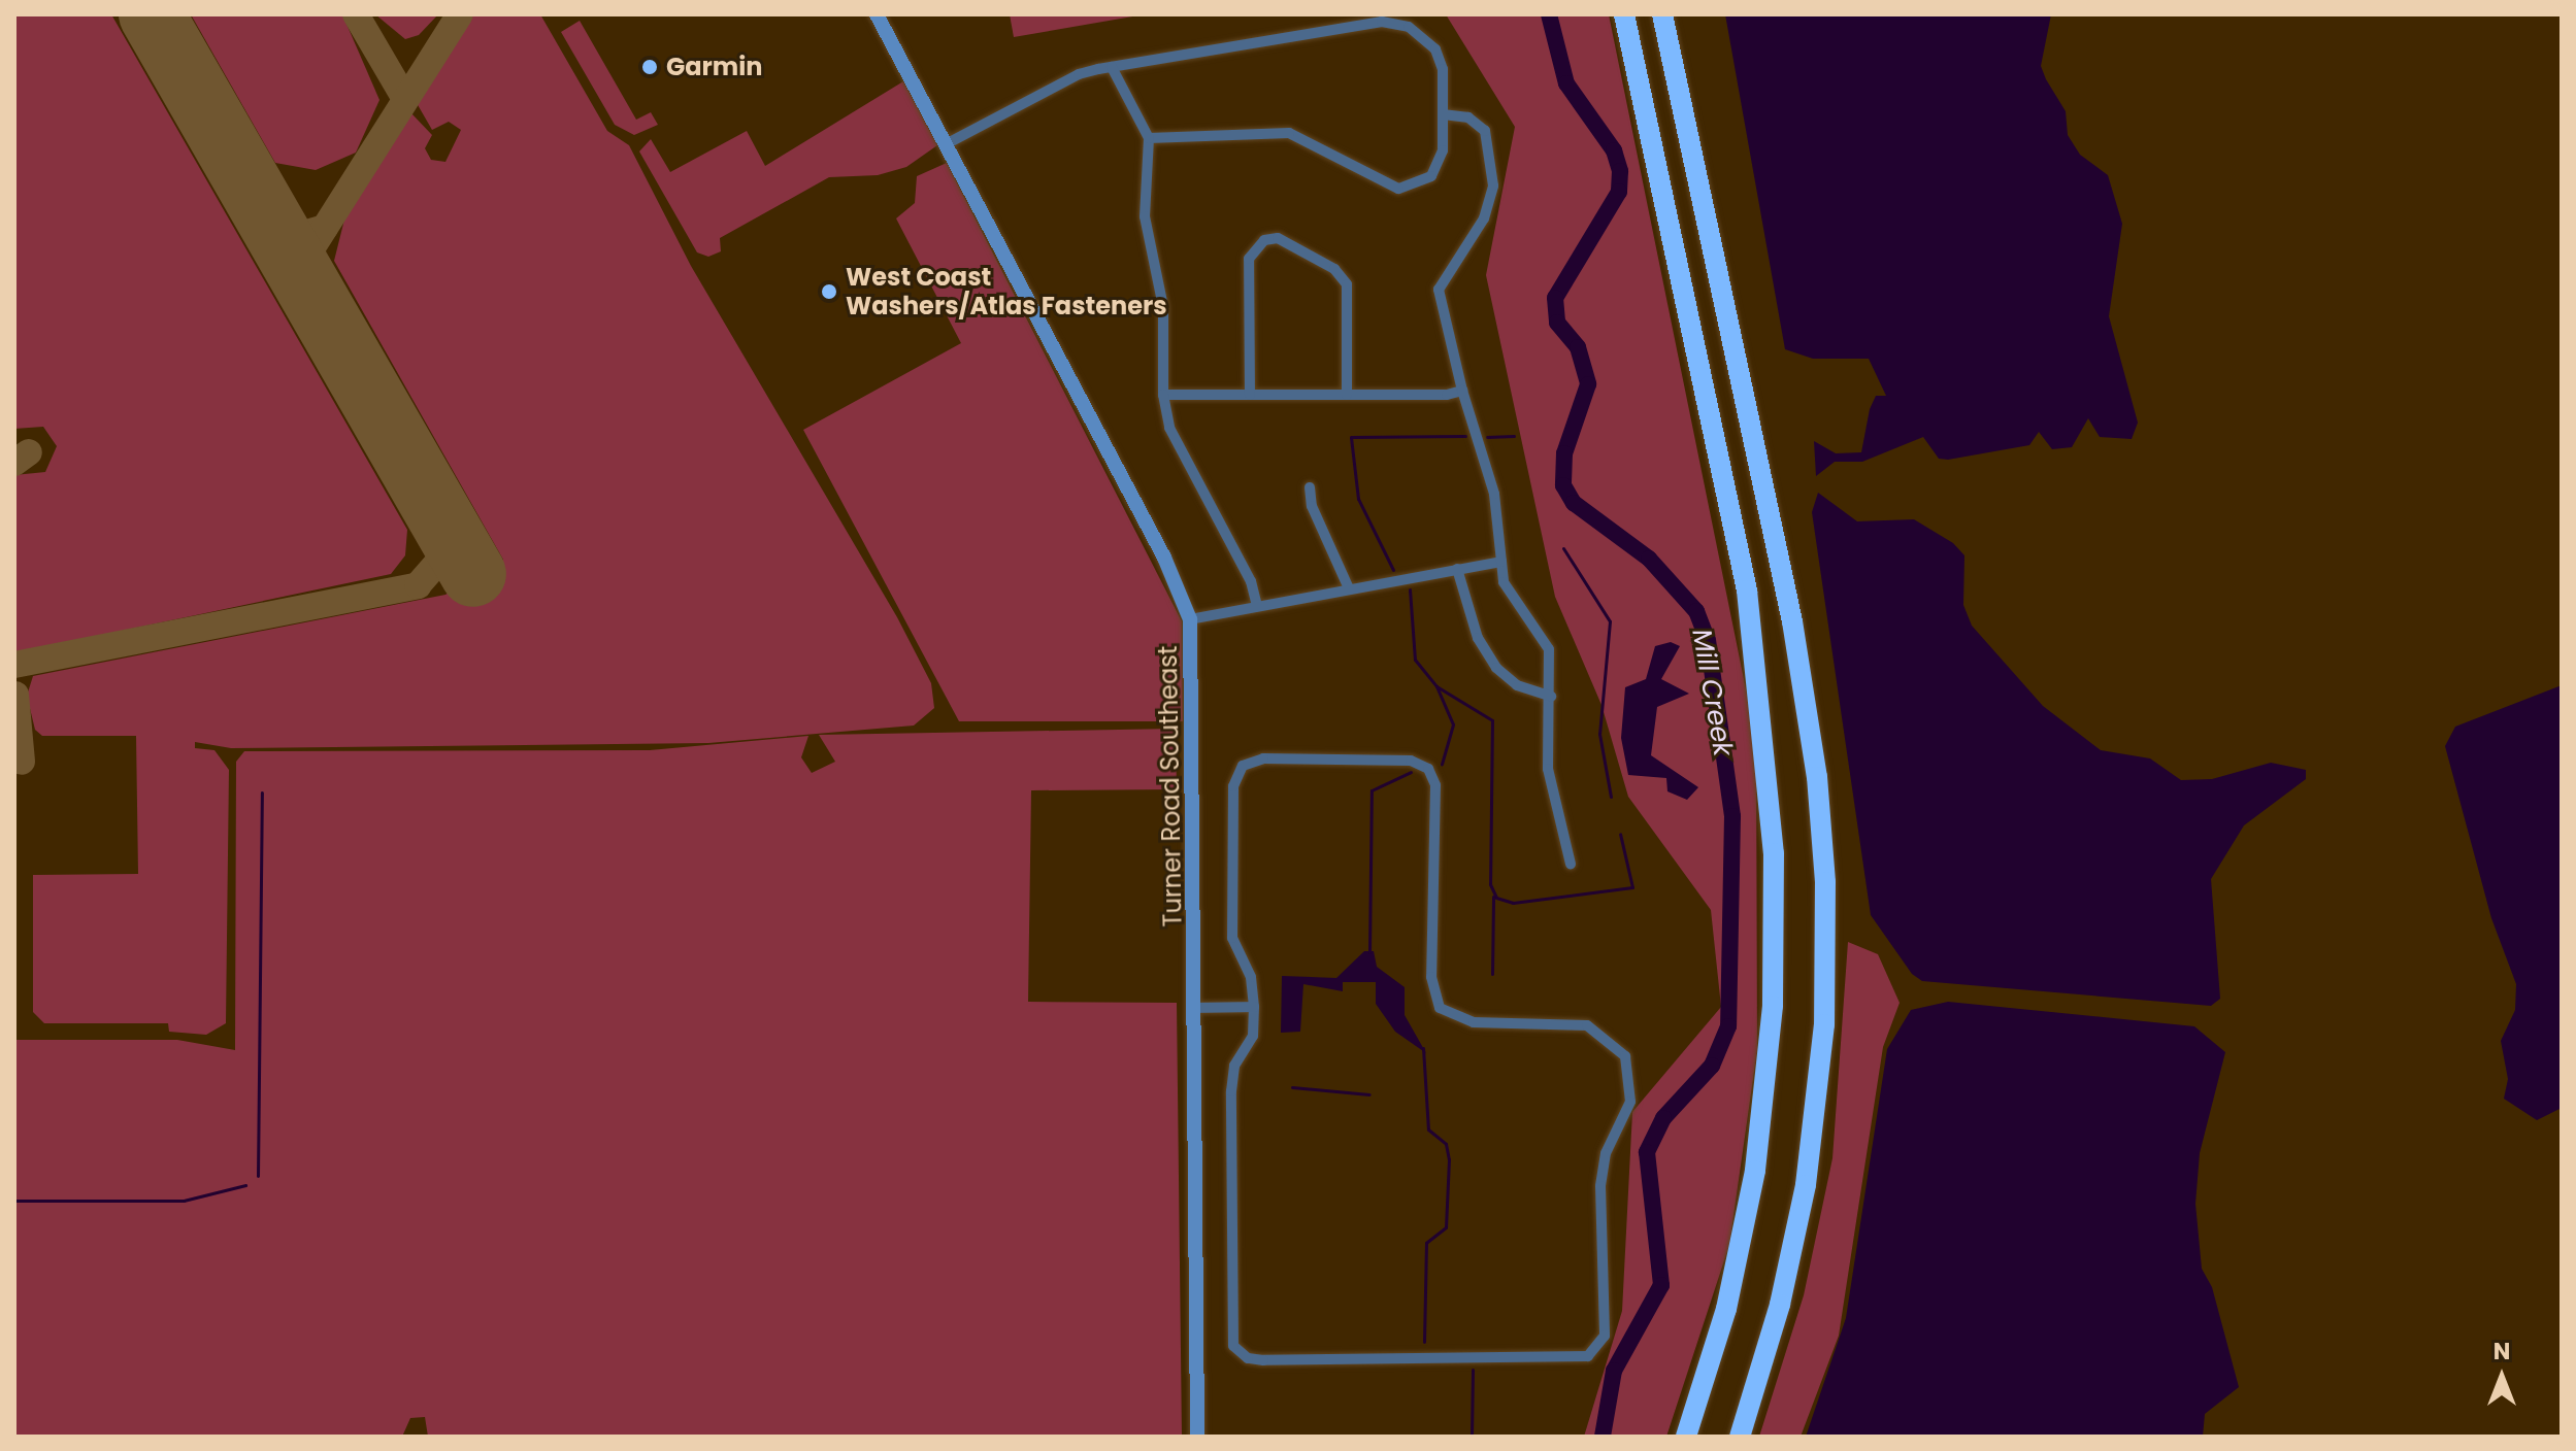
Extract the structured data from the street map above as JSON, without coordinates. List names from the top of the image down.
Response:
{
  "streets": {
    "main road": ["Turner Road Southeast"]
  },
  "water": ["Mill Creek"],
  "places": ["Garmin", "West Coast Washers/Atlas Fasteners"],
  "north": "top"
}
